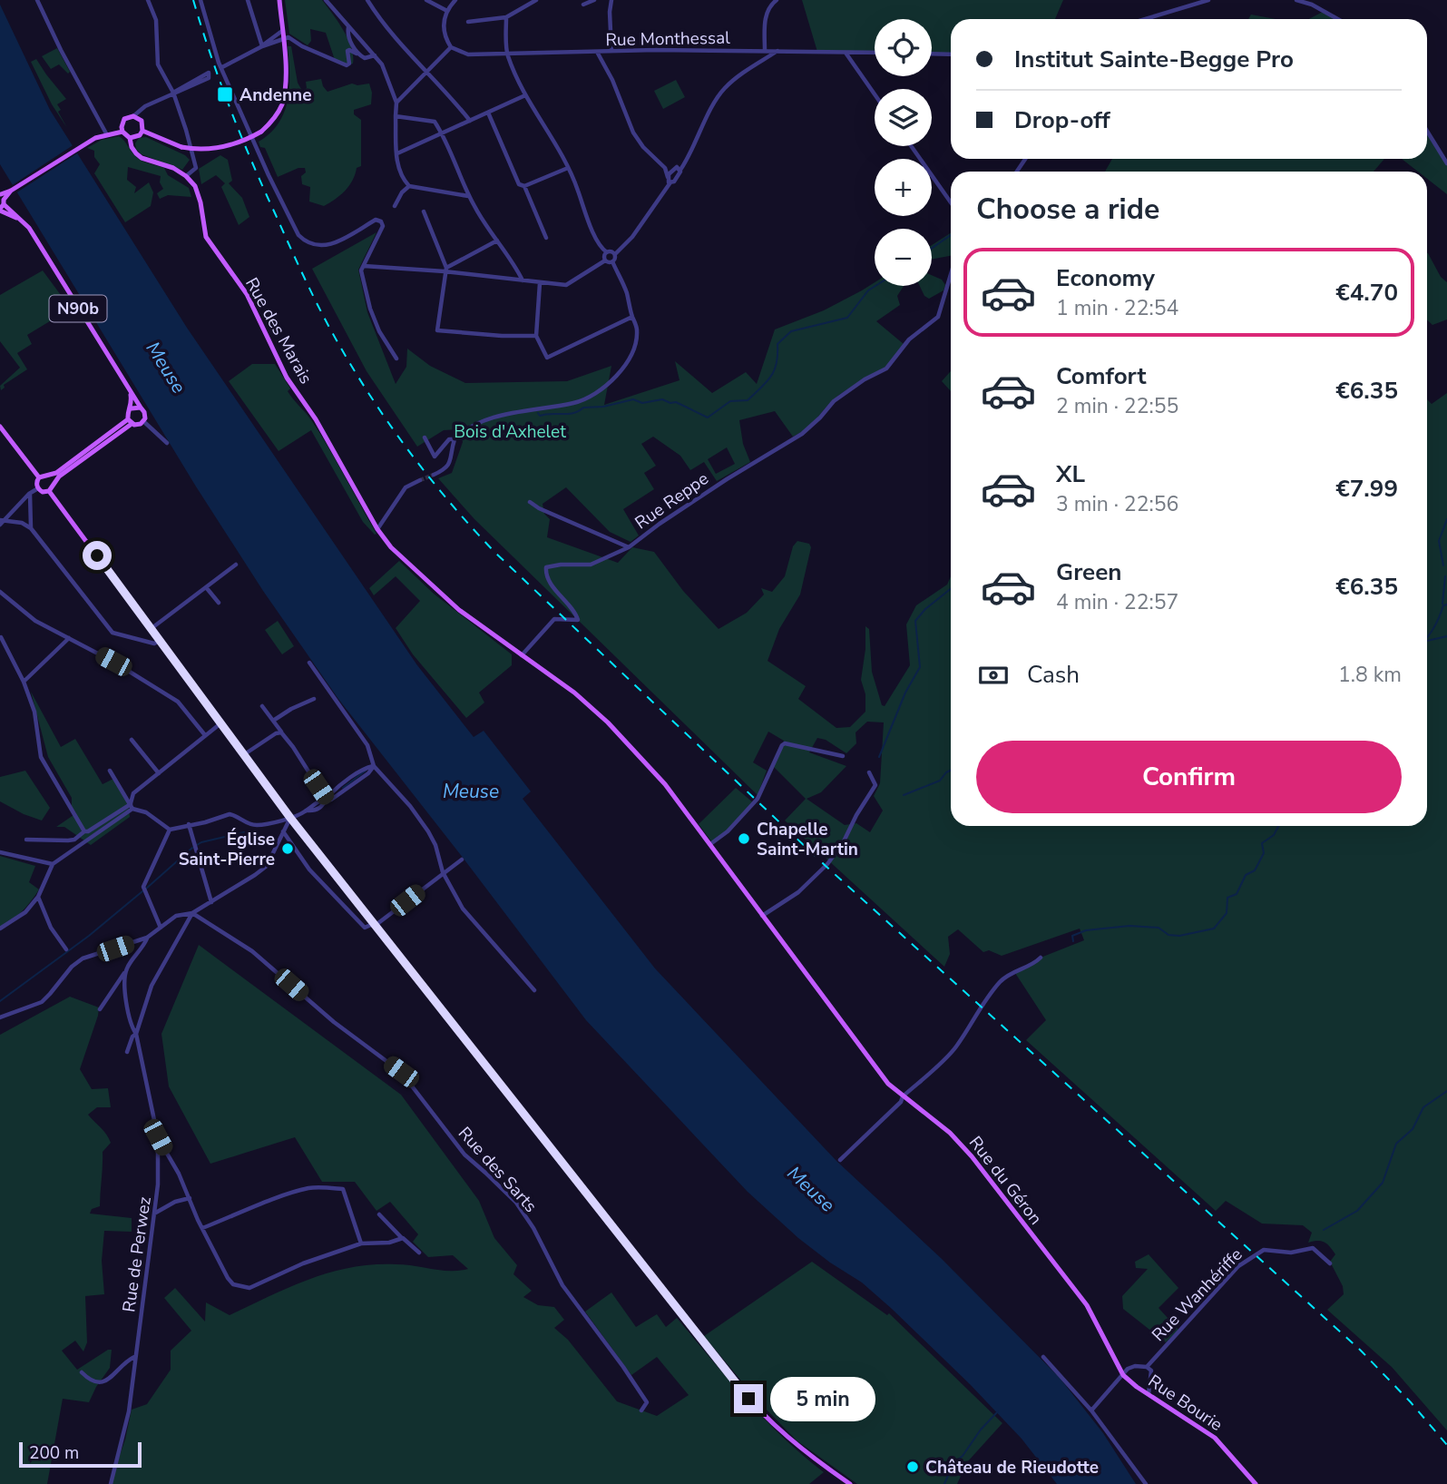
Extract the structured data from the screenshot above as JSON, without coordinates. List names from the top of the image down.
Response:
{
  "streets": {
    "main road": [
      "N90b",
      "Rue des Marais",
      "Rue du Géron",
      "Rue Bourie"
    ],
    "street": [
      "Rue Monthessal",
      "Rue Reppe",
      "Rue des Sarts",
      "Rue de Perwez",
      "Rue Wanhériffe"
    ]
  },
  "crossings": [
    ["Rue des Sarts", "Rue de Perwez"],
    ["Rue du Géron", "Rue Wanhériffe"],
    ["Rue du Géron", "Rue Bourie"],
    ["Rue Wanhériffe", "Rue Bourie"]
  ],
  "water": ["Meuse"],
  "parks": ["Bois d'Axhelet"],
  "places": {
    "transit": ["Andenne"],
    "other": ["Chapelle Saint-Martin", "Église Saint-Pierre", "Château de Rieudotte"]
  },
  "scale_bar": "200 m",
  "page": {
    "map_buttons": ["+", "−"],
    "banner": ["Institut Sainte-Begge Pro", "Drop-off"],
    "heading": "Choose a ride",
    "list": [
      {
        "name": "Economy",
        "note": "1 min · 22:54",
        "value": "€4.70"
      },
      {
        "name": "Comfort",
        "note": "2 min · 22:55",
        "value": "€6.35"
      },
      {
        "name": "XL",
        "note": "3 min · 22:56",
        "value": "€7.99"
      },
      {
        "name": "Green",
        "note": "4 min · 22:57",
        "value": "€6.35"
      }
    ],
    "pay": ["Cash", "1.8 km"],
    "buttons": "Confirm",
    "bubble": "5 min",
    "scale": "200 m"
  }
}
